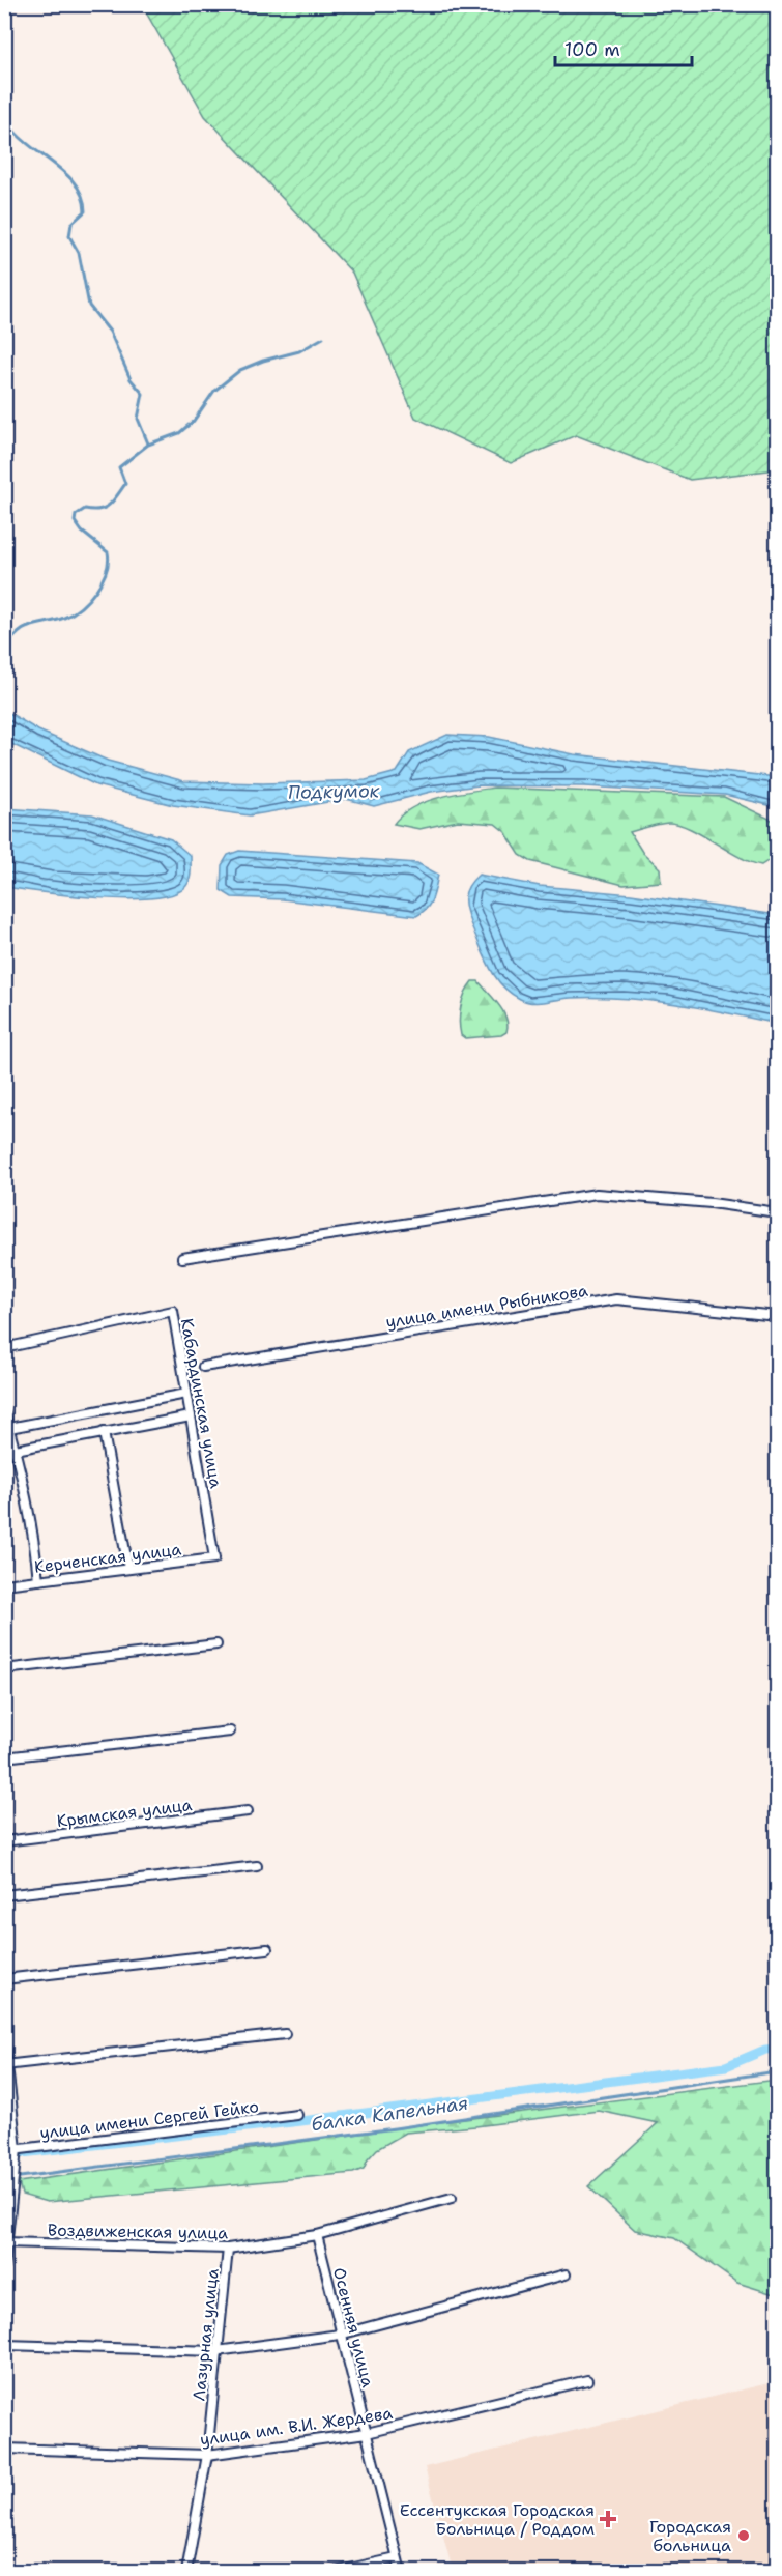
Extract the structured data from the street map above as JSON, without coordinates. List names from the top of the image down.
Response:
{
  "streets": {
    "street": [
      "улица имени Рыбникова",
      "Кабардинская улица",
      "Керченская улица",
      "Крымская улица",
      "улица имени Сергей Гейко",
      "Воздвиженская улица",
      "Осенняя улица",
      "Лазурная улица",
      "улица им. В.И. Жердева"
    ]
  },
  "crossings": [
    ["Кабардинская улица", "Керченская улица"],
    ["Воздвиженская улица", "Осенняя улица"],
    ["Воздвиженская улица", "Лазурная улица"],
    ["Осенняя улица", "улица им. В.И. Жердева"],
    ["Лазурная улица", "улица им. В.И. Жердева"]
  ],
  "water": ["Подкумок", "балка Капельная"],
  "places": {
    "health": ["Ессентукская Городская Больница / Роддом"],
    "other": ["Городская больница"]
  },
  "scale_bar": "100 m"
}
